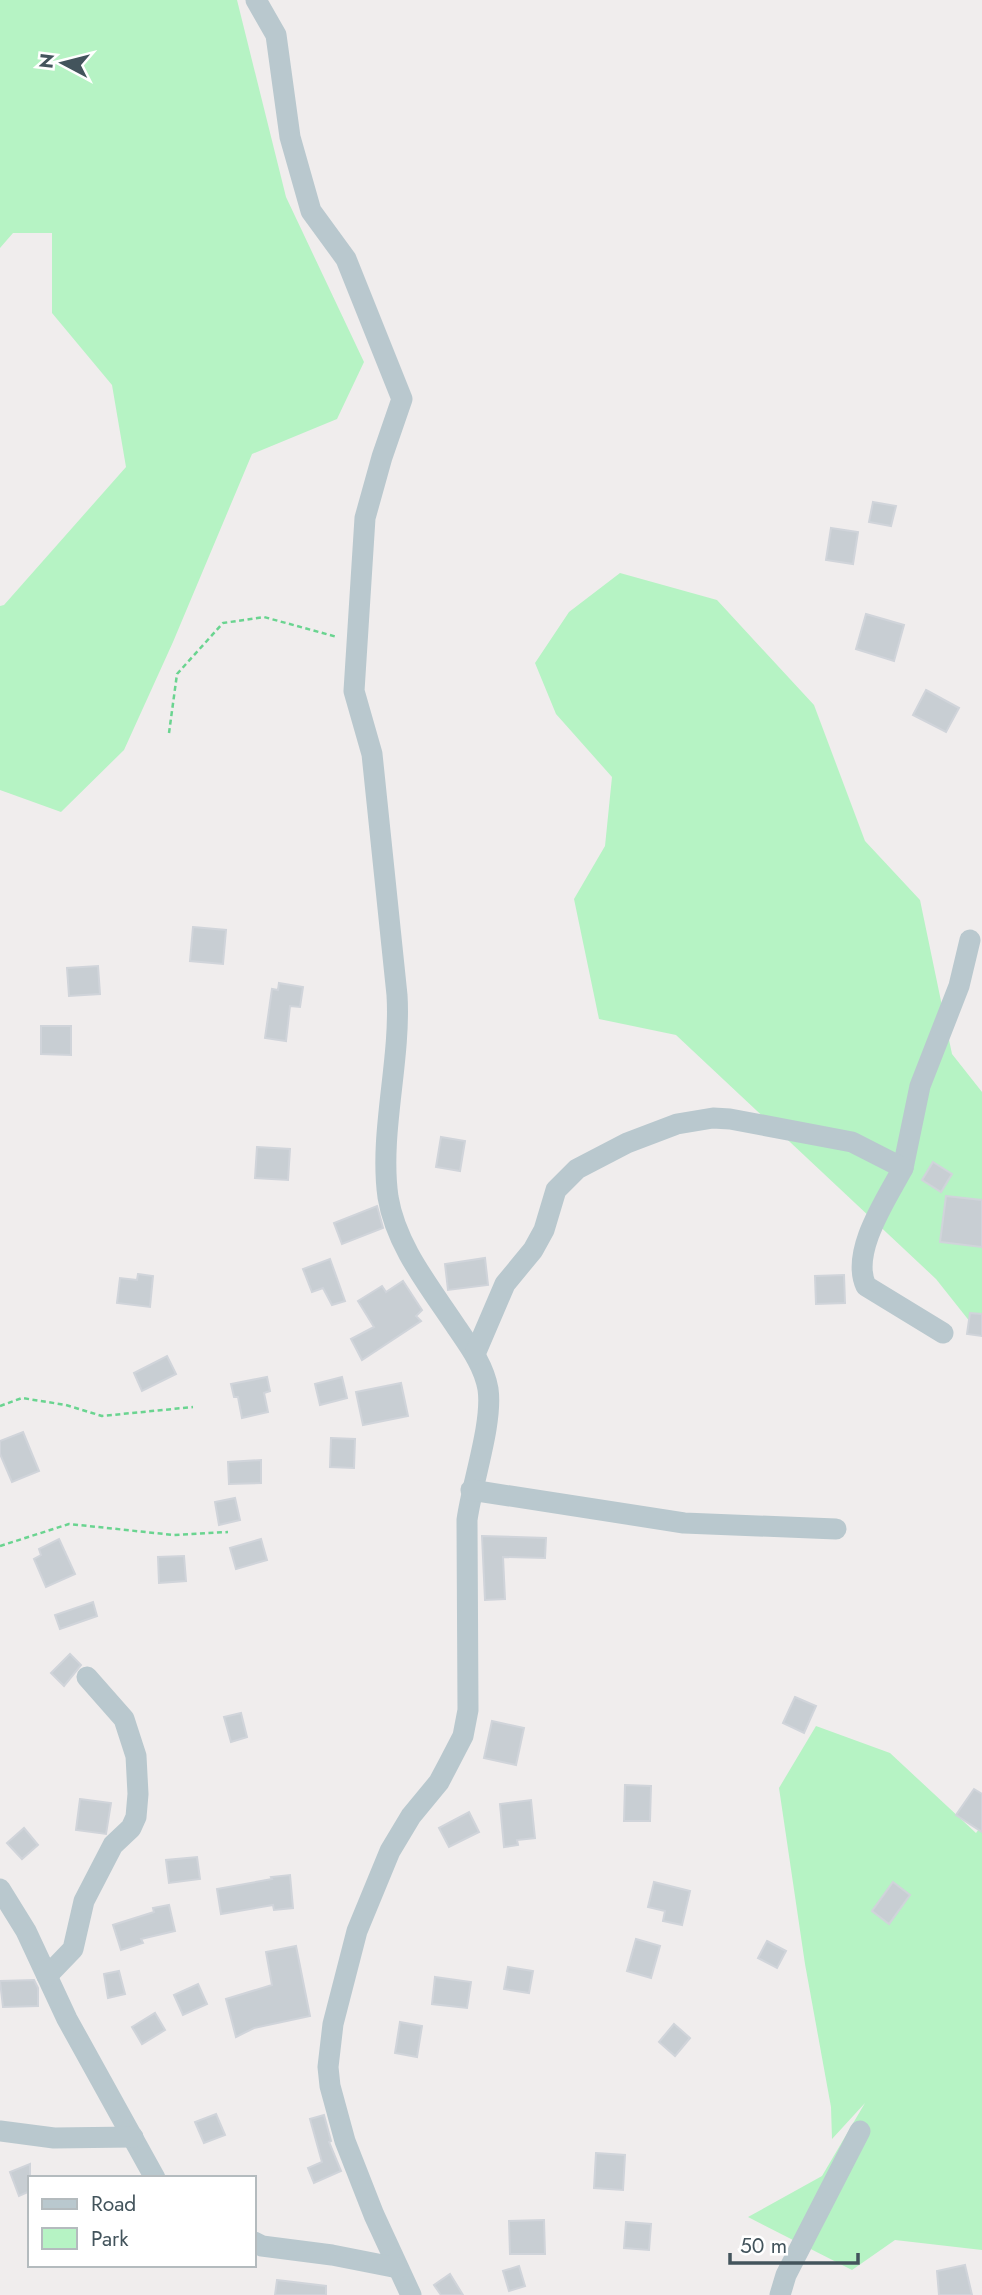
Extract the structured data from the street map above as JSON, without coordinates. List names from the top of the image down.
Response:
{
  "legend": ["Road", "Park"],
  "scale_bar": "50 m",
  "north": "left"
}
